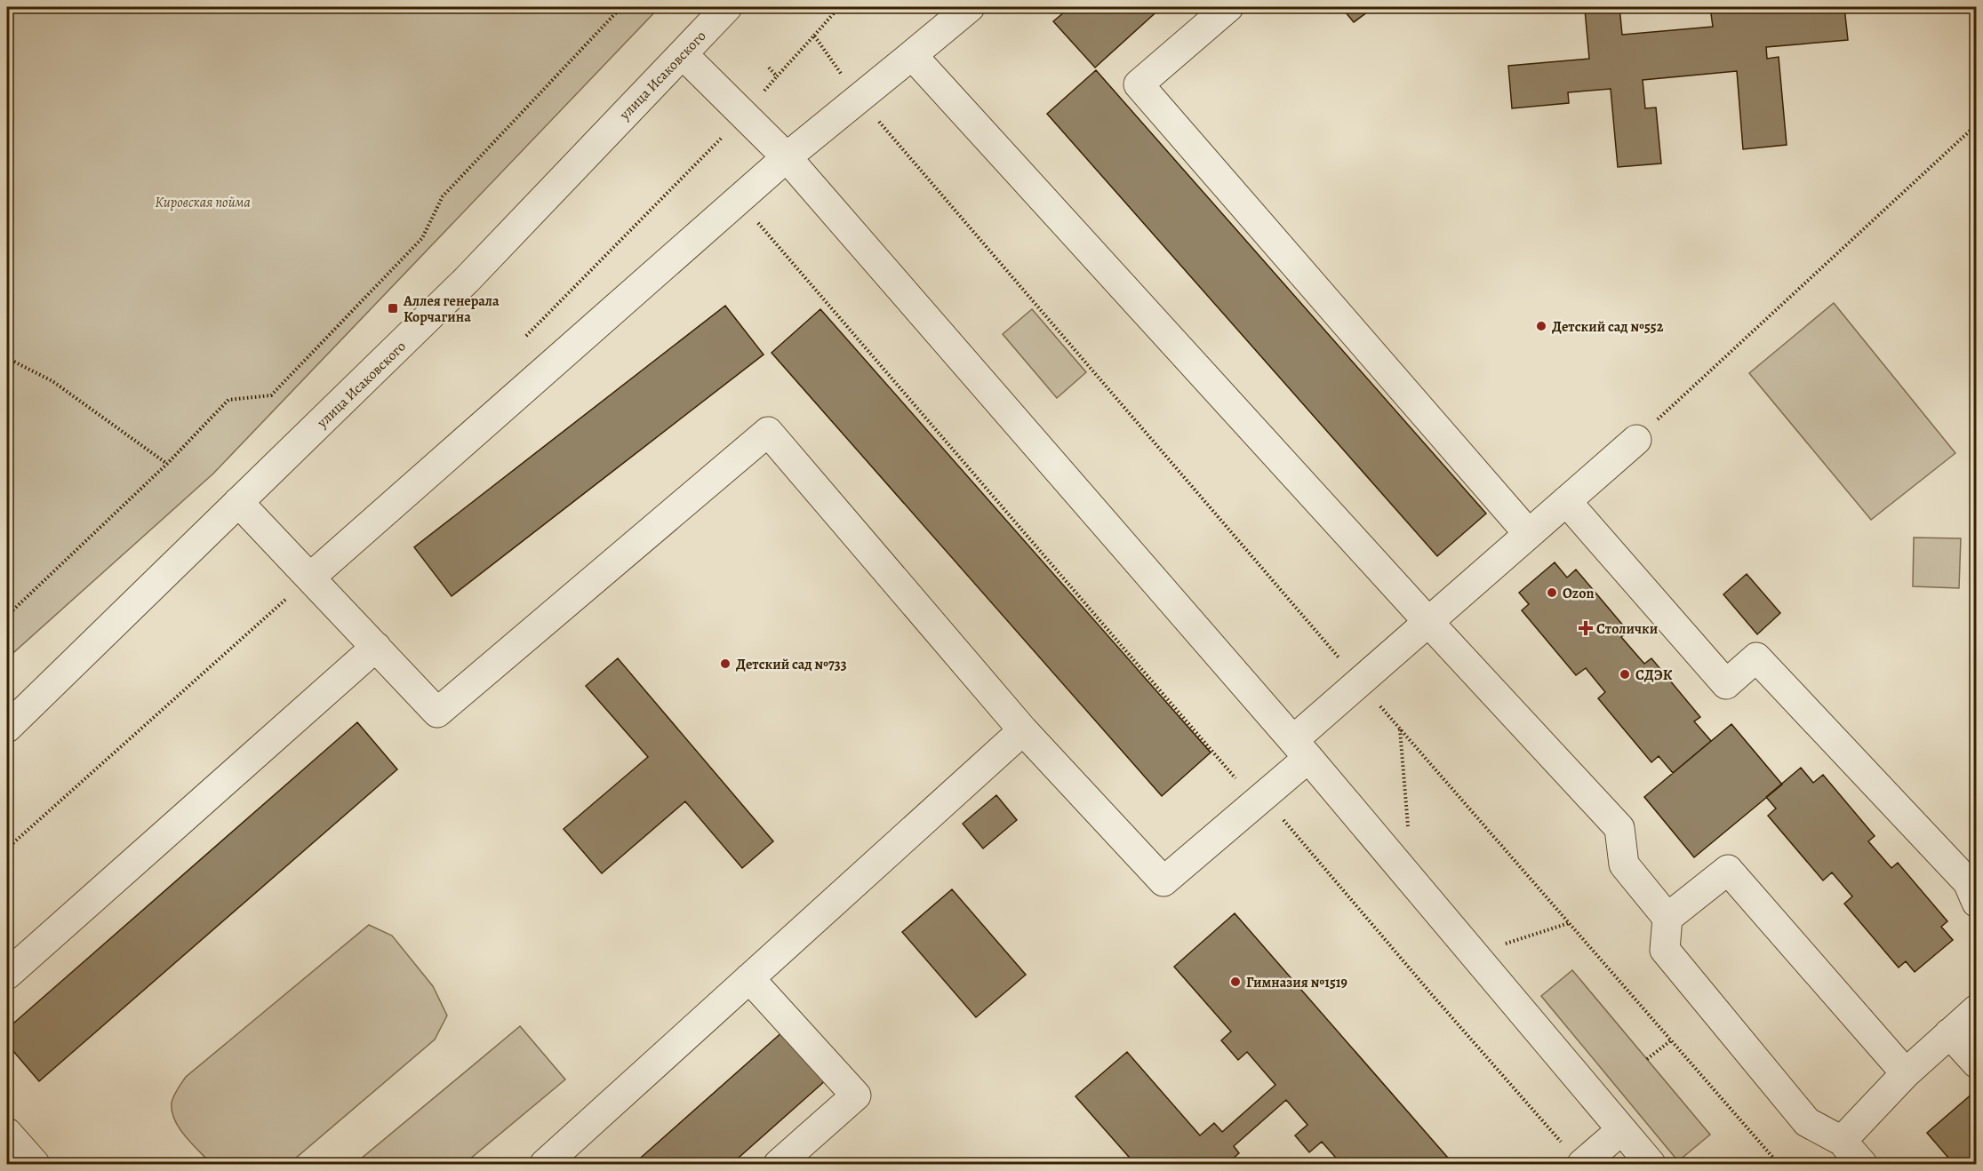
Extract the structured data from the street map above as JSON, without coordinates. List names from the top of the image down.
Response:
{
  "streets": {
    "street": ["улица Исаковского"]
  },
  "parks": ["Кировская пойма"],
  "places": {
    "transit": ["Аллея генерала Корчагина"],
    "other": [
      "Детский сад №552",
      "Ozon",
      "Детский сад №733",
      "СДЭК",
      "Гимназия №1519"
    ],
    "health": ["Столички"]
  }
}
